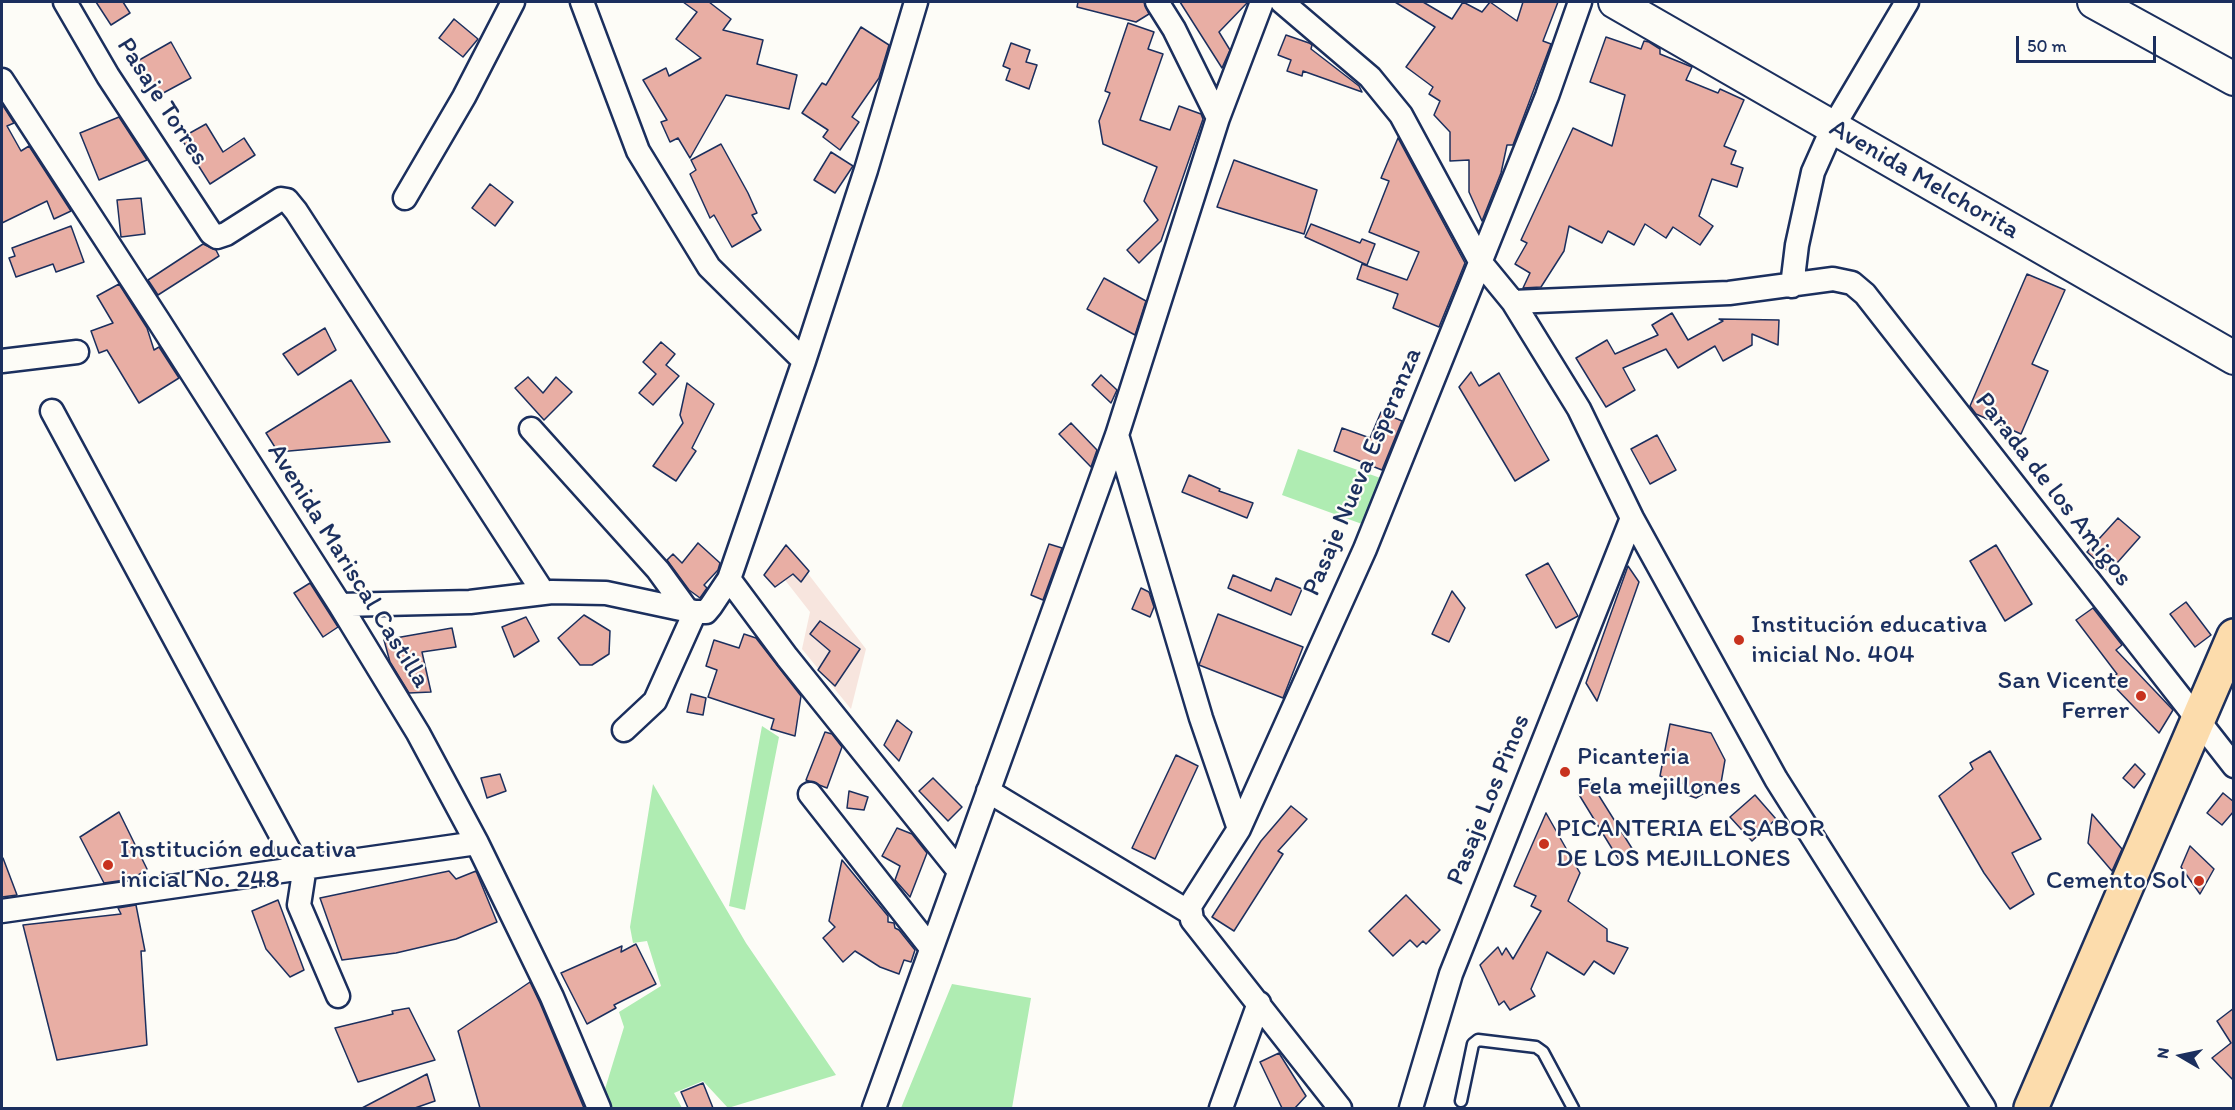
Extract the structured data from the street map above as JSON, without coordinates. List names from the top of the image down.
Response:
{
  "streets": {
    "main road": ["Avenida Melchorita"],
    "street": [
      "Pasaje Torres",
      "Pasaje Nueva Esperanza",
      "Parada de los Amigos",
      "Avenida Mariscal Castilla",
      "Pasaje Los Pinos"
    ]
  },
  "places": [
    "Institución educativa inicial No. 404",
    "San Vicente Ferrer",
    "Picanteria Fela mejillones",
    "PICANTERIA EL SABOR DE LOS MEJILLONES",
    "Institución educativa inicial No. 248",
    "Cemento Sol"
  ],
  "scale_bar": "50 m",
  "north": "left"
}
